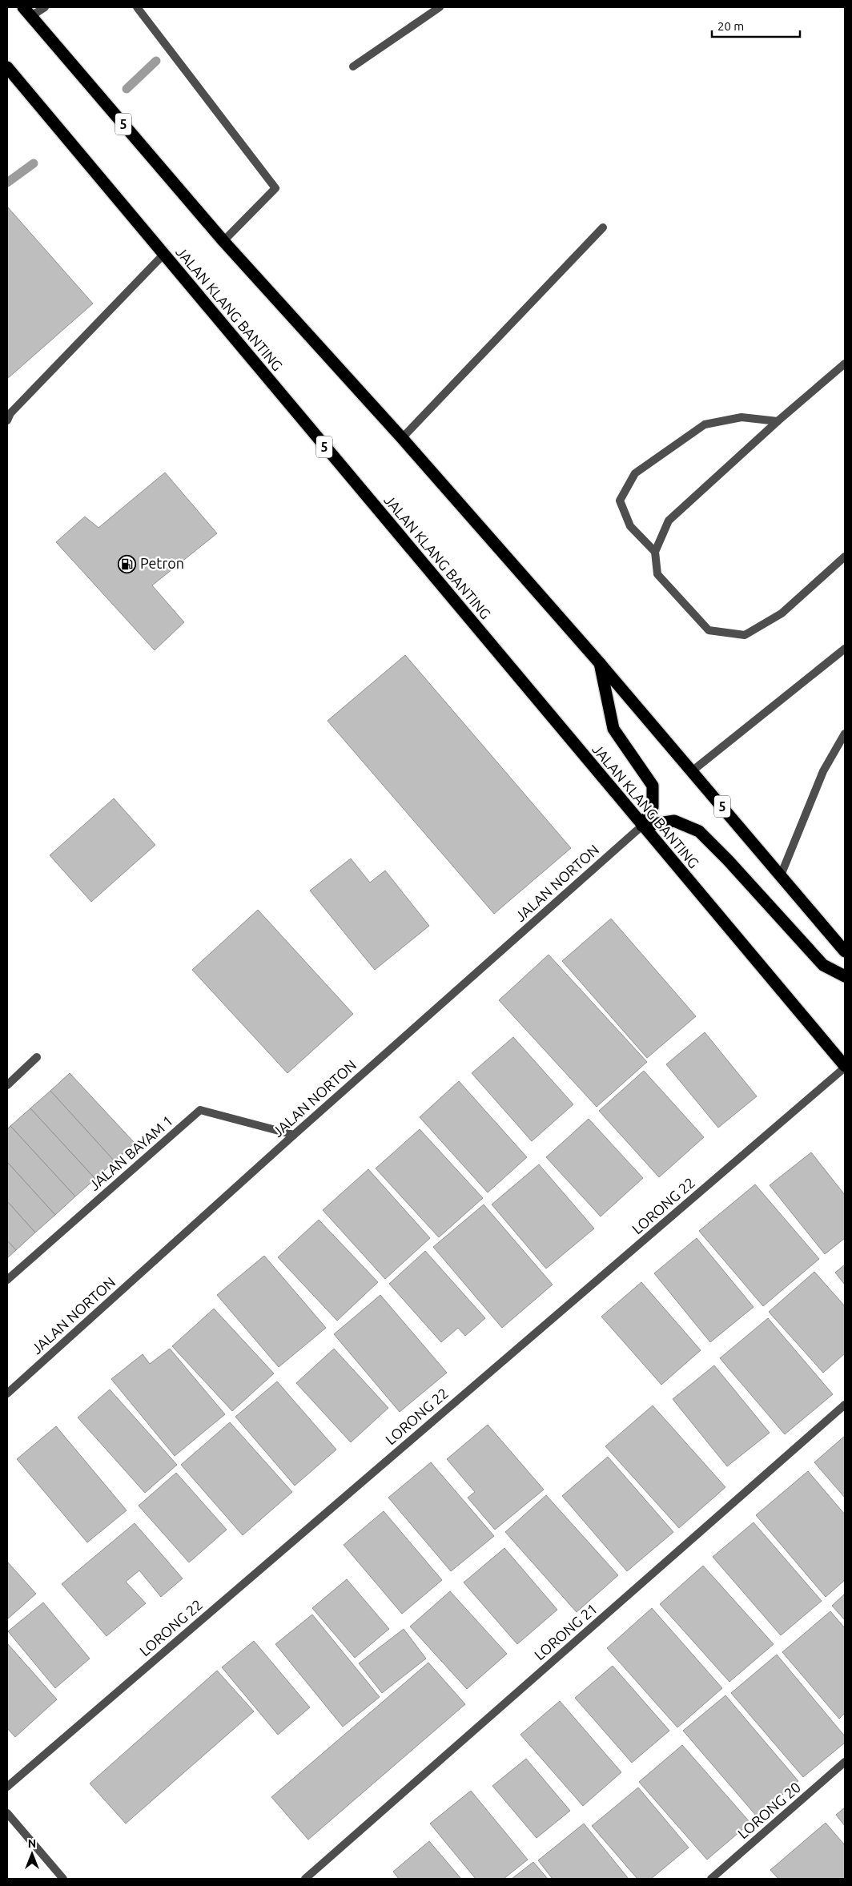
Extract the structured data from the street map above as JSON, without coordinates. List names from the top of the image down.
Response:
{
  "streets": {
    "highway": ["5", "JALAN KLANG BANTING"],
    "street": [
      "JALAN NORTON",
      "JALAN BAYAM 1",
      "LORONG 22",
      "LORONG 21",
      "LORONG 20"
    ]
  },
  "crossings": [
    ["JALAN KLANG BANTING", "JALAN NORTON"],
    ["JALAN KLANG BANTING", "LORONG 22"],
    ["JALAN NORTON", "JALAN BAYAM 1"]
  ],
  "places": {
    "fuel station": ["Petron"]
  },
  "scale_bar": "20 m",
  "north": "top"
}
